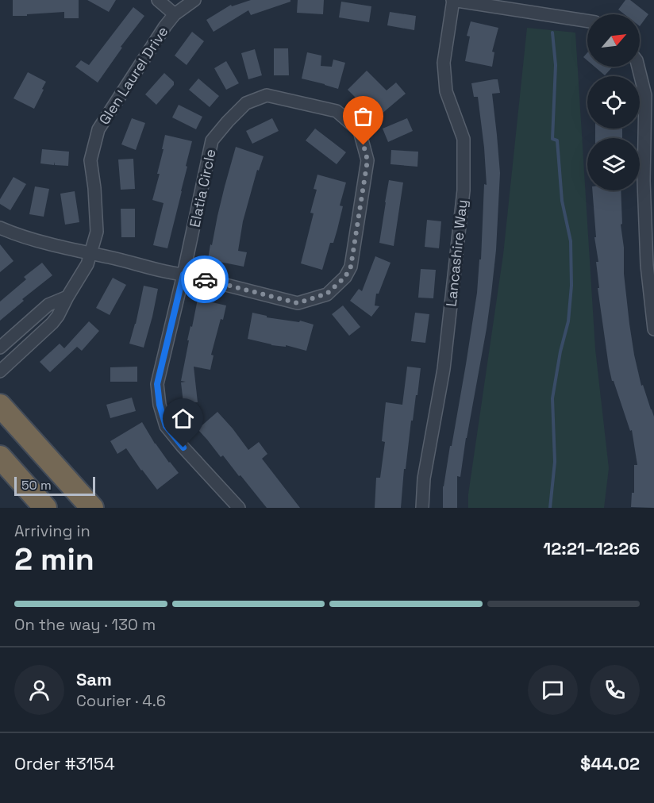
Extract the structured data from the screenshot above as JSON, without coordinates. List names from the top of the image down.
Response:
{
  "streets": {
    "street": ["Glen Laurel Drive", "Elatia Circle", "Lancashire Way"]
  },
  "crossings": [
    ["Glen Laurel Drive", "Elatia Circle"]
  ],
  "scale_bar": "50 m",
  "north": "top right",
  "page": {
    "scale": "50 m",
    "heading": ["2 min", "Arriving in", "12:21–12:26"],
    "panel": [
      "Sam",
      "Courier · 4.6",
      "Order #3154",
      "$44.02"
    ],
    "bar": "On the way · 130 m"
  }
}
